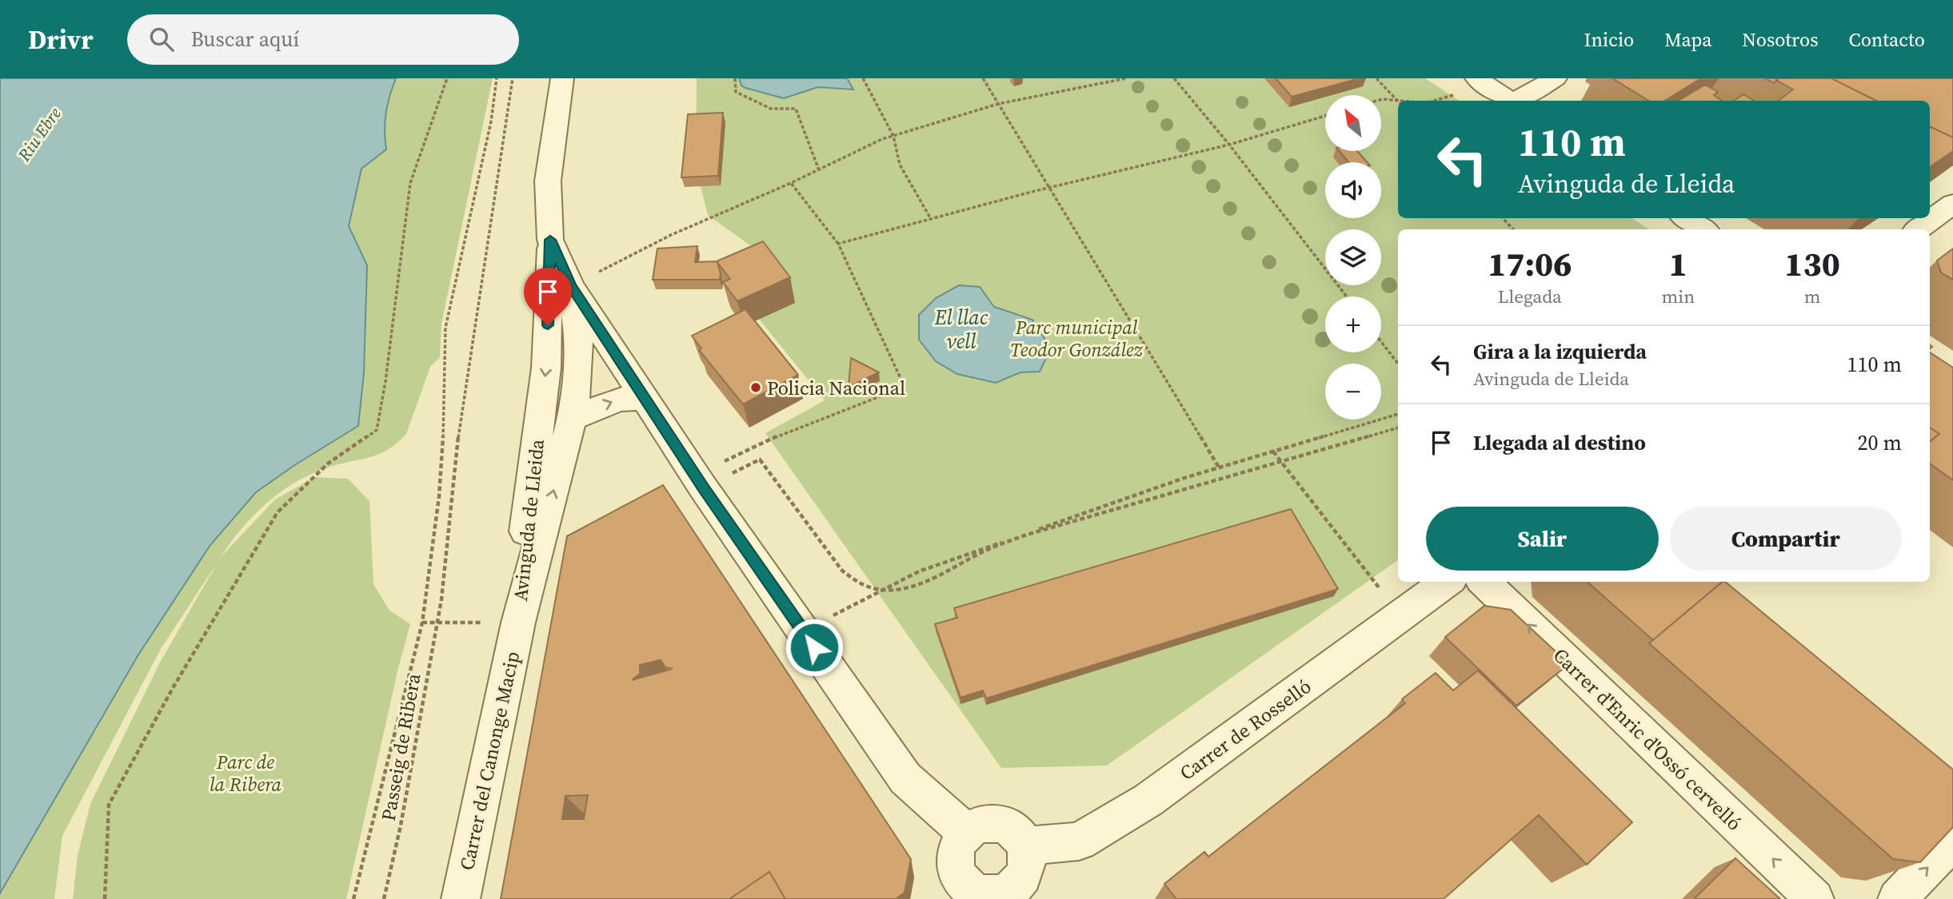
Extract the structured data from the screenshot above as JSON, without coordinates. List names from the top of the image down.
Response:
{
  "streets": {
    "street": [
      "Avinguda de Lleida",
      "Carrer de Rosselló",
      "Carrer d'Enric d'Ossó cervelló",
      "Carrer del Canonge Macip"
    ],
    "path": ["Passeig de Ribera"]
  },
  "crossings": [
    ["Avinguda de Lleida", "Carrer del Canonge Macip"]
  ],
  "one_way": ["Carrer d'Enric d'Ossó cervelló"],
  "water": ["Riu Ebre", "El llac vell"],
  "parks": ["Parc municipal Teodor González", "Parc de la Ribera"],
  "places": ["Policia Nacional"],
  "north": "top left",
  "page": {
    "header": "Drivr",
    "search": "Buscar aquí",
    "nav": [
      "Inicio",
      "Mapa",
      "Nosotros",
      "Contacto"
    ],
    "map_buttons": ["+", "−"],
    "turn": ["110 m", "Avinguda de Lleida"],
    "eta": [
      "17:06",
      "Llegada",
      "1",
      "min",
      "130",
      "m"
    ],
    "list": [
      {
        "name": "Gira a la izquierda",
        "note": "Avinguda de Lleida",
        "value": "110 m"
      },
      {
        "name": "Llegada al destino",
        "value": "20 m"
      }
    ],
    "buttons": ["Salir", "Compartir"]
  }
}
